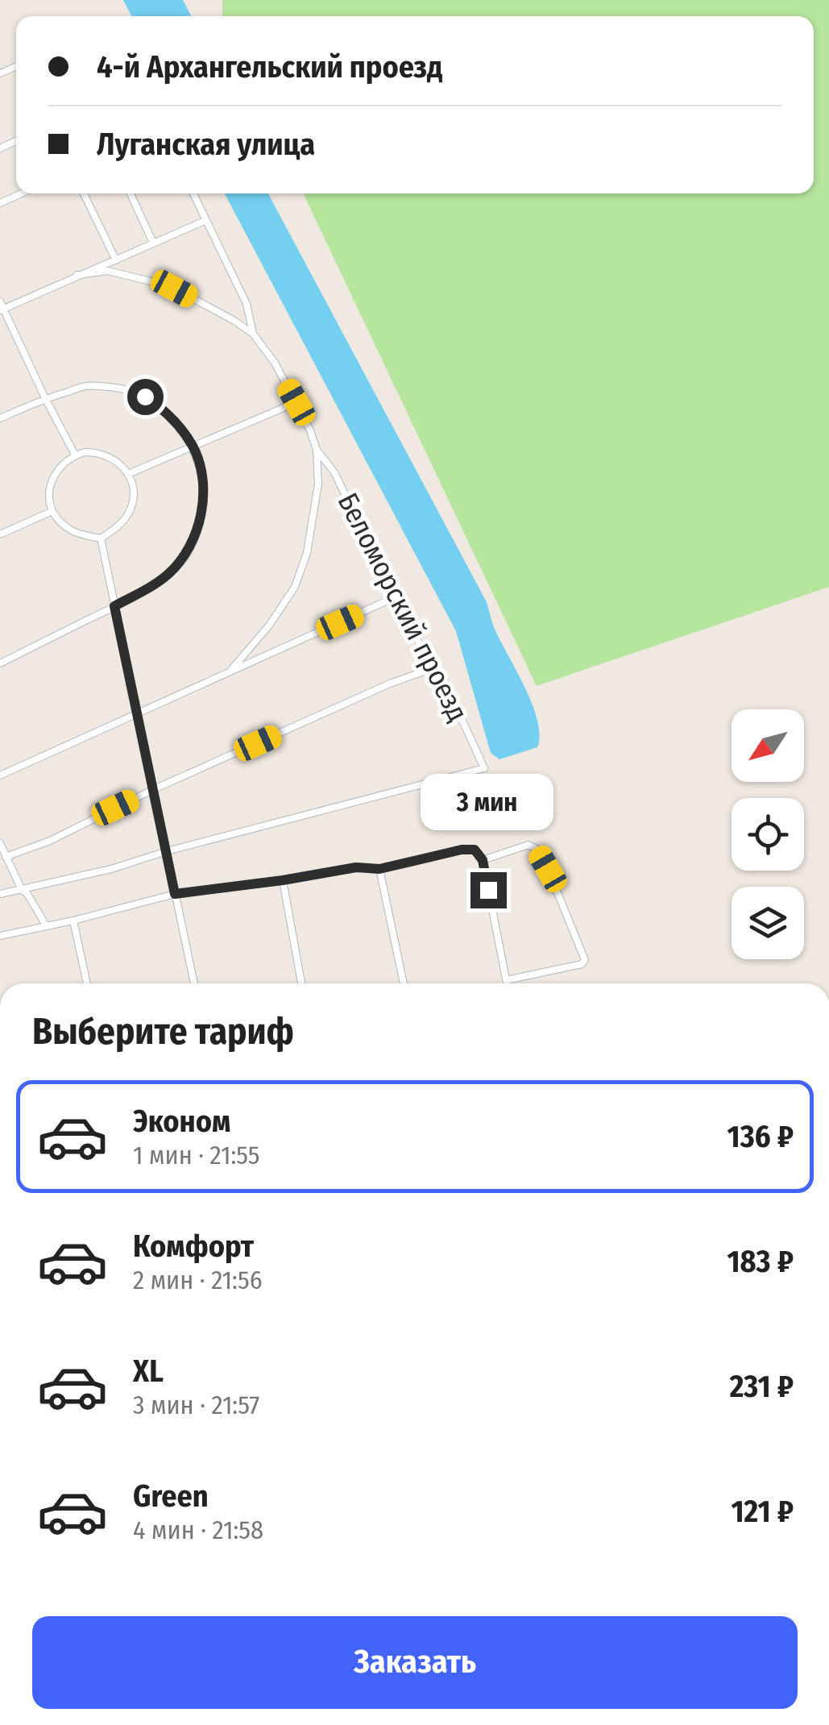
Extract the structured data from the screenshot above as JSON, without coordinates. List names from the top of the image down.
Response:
{
  "streets": {
    "street": ["Беломорский проезд"]
  },
  "north": "bottom left",
  "page": {
    "banner": ["4-й Архангельский проезд", "Луганская улица"],
    "bubble": "3 мин",
    "heading": "Выберите тариф",
    "list": [
      {
        "name": "Эконом",
        "note": "1 мин · 21:55",
        "value": "136 ₽"
      },
      {
        "name": "Комфорт",
        "note": "2 мин · 21:56",
        "value": "183 ₽"
      },
      {
        "name": "XL",
        "note": "3 мин · 21:57",
        "value": "231 ₽"
      },
      {
        "name": "Green",
        "note": "4 мин · 21:58",
        "value": "121 ₽"
      }
    ],
    "buttons": "Заказать"
  }
}
